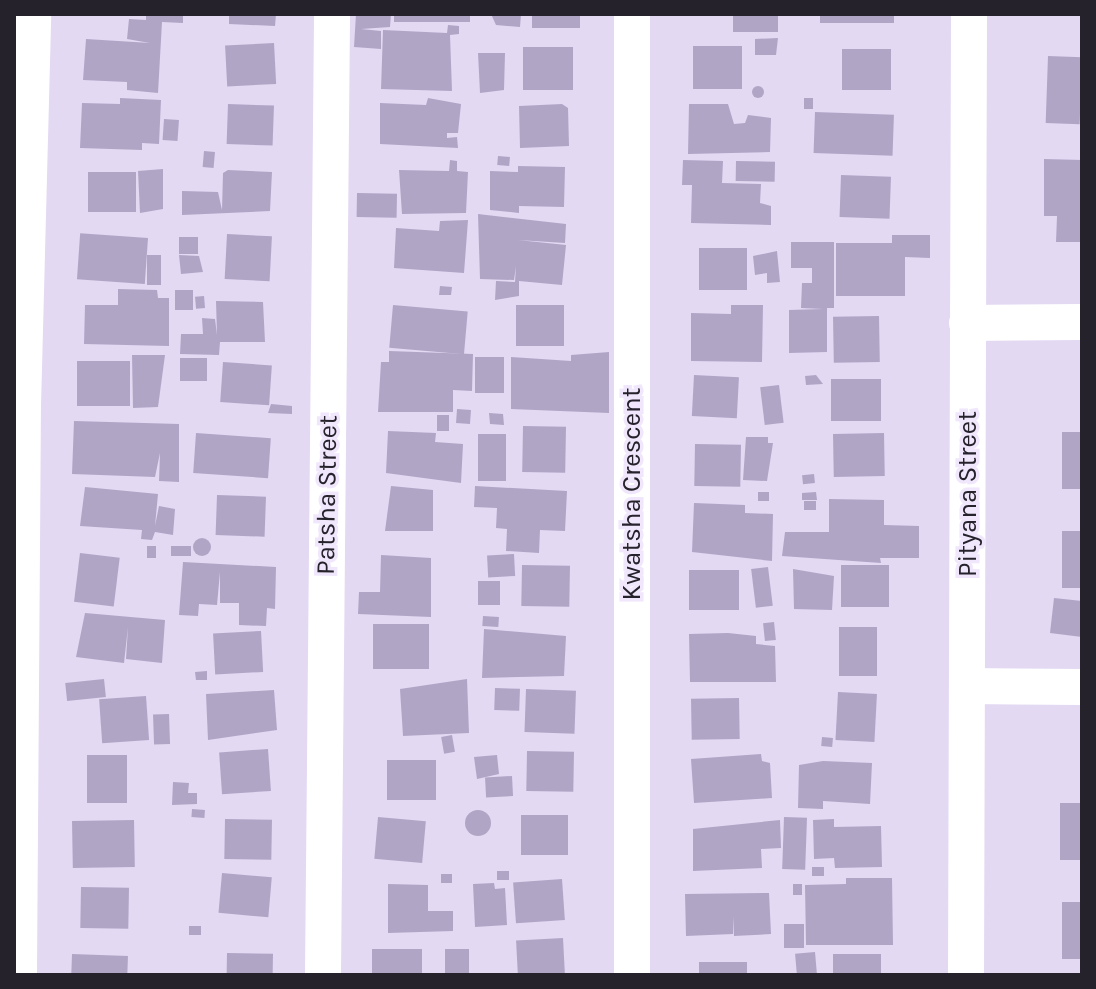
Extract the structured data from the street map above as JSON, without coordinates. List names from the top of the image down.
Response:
{
  "streets": {
    "street": ["Kwatsha Crescent", "Pityana Street", "Patsha Street"]
  }
}
